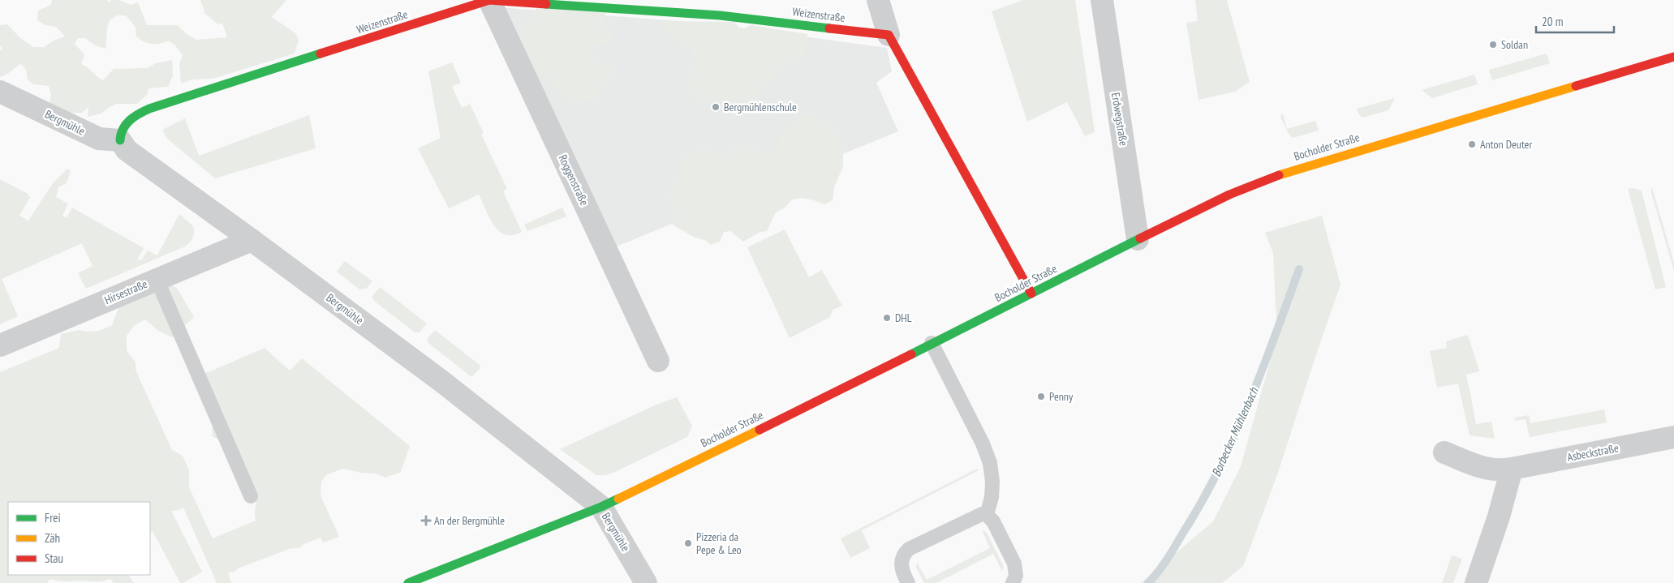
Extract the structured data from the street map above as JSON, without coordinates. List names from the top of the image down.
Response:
{
  "streets": {
    "main road": ["Weizenstraße", "Bocholder Straße"],
    "street": [
      "Erdwegstraße",
      "Bergmühle",
      "Roggenstraße",
      "Hirsestraße",
      "Asbeckstraße"
    ]
  },
  "crossings": [
    ["Weizenstraße", "Bergmühle"],
    ["Weizenstraße", "Roggenstraße"],
    ["Erdwegstraße", "Bocholder Straße"],
    ["Bergmühle", "Bocholder Straße"],
    ["Bergmühle", "Hirsestraße"]
  ],
  "water": ["Borbecker Mühlenbach"],
  "places": {
    "other": [
      "Soldan",
      "Bergmühlenschule",
      "Anton Deuter",
      "DHL",
      "Penny",
      "Pizzeria da Pepe & Leo"
    ],
    "health": ["An der Bergmühle"]
  },
  "legend": ["Frei", "Zäh", "Stau"],
  "scale_bar": "20 m"
}
